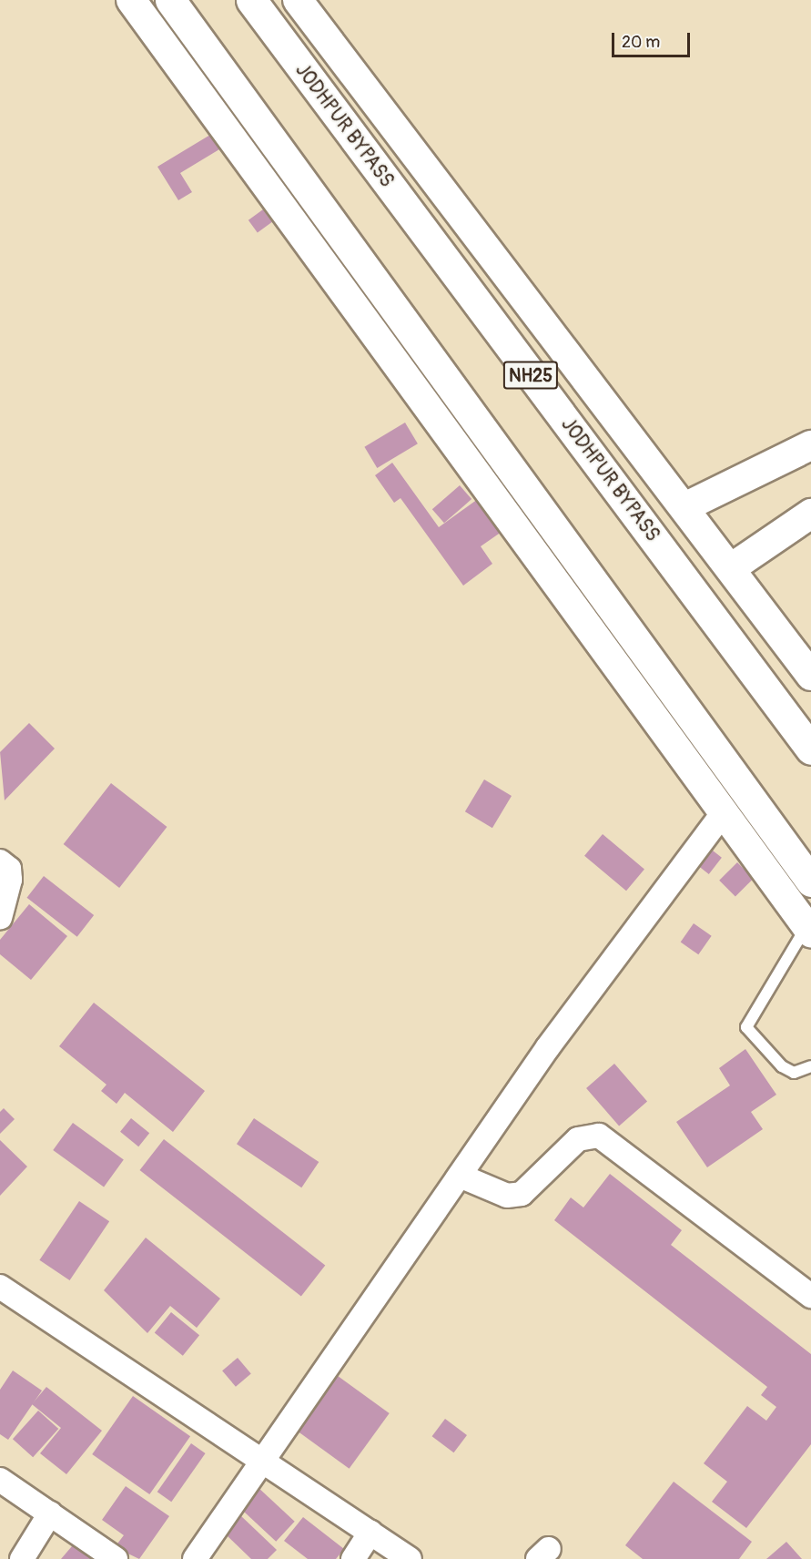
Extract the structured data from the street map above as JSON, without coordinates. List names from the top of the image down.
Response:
{
  "streets": {
    "highway": ["JODHPUR BYPASS", "NH25"]
  },
  "scale_bar": "20 m"
}
